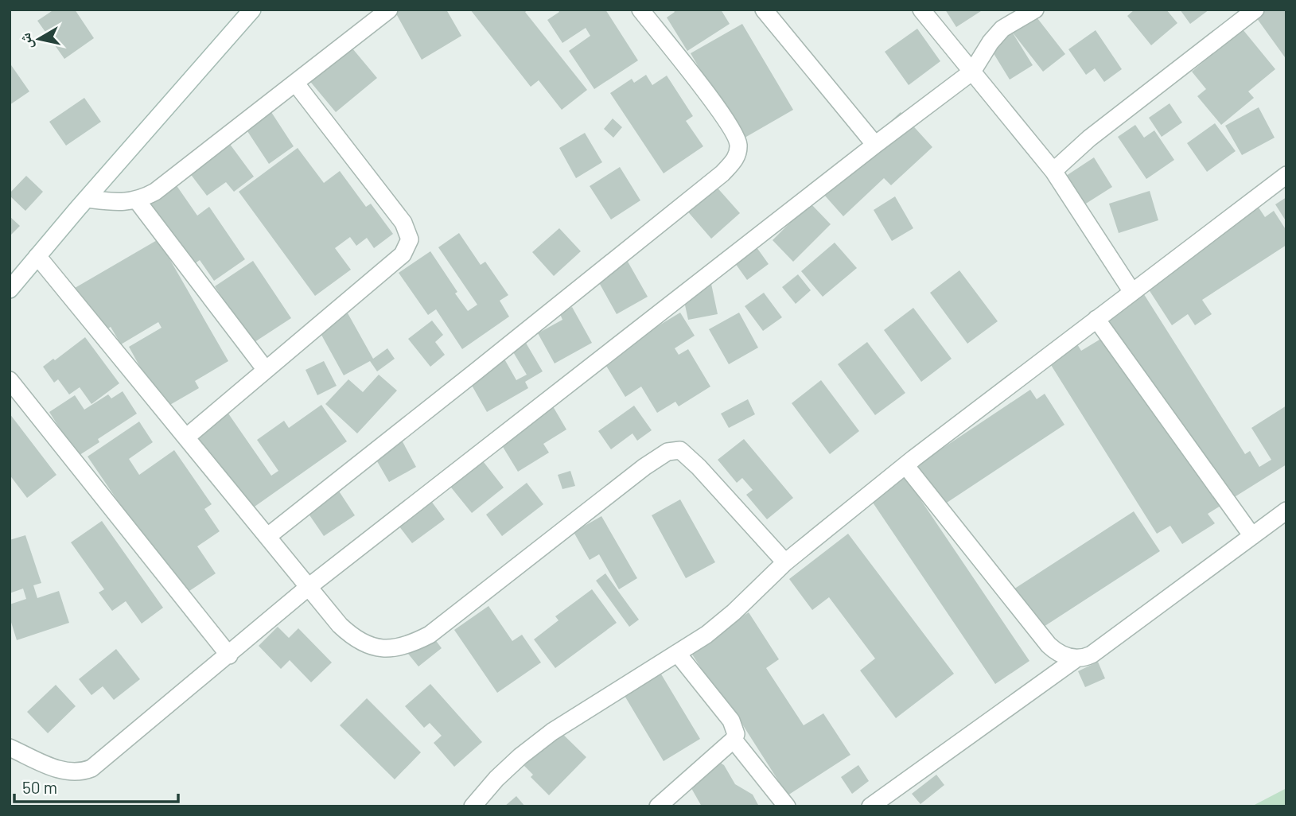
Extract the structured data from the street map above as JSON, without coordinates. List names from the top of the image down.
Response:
{
  "scale_bar": "50 m",
  "north": "left"
}
